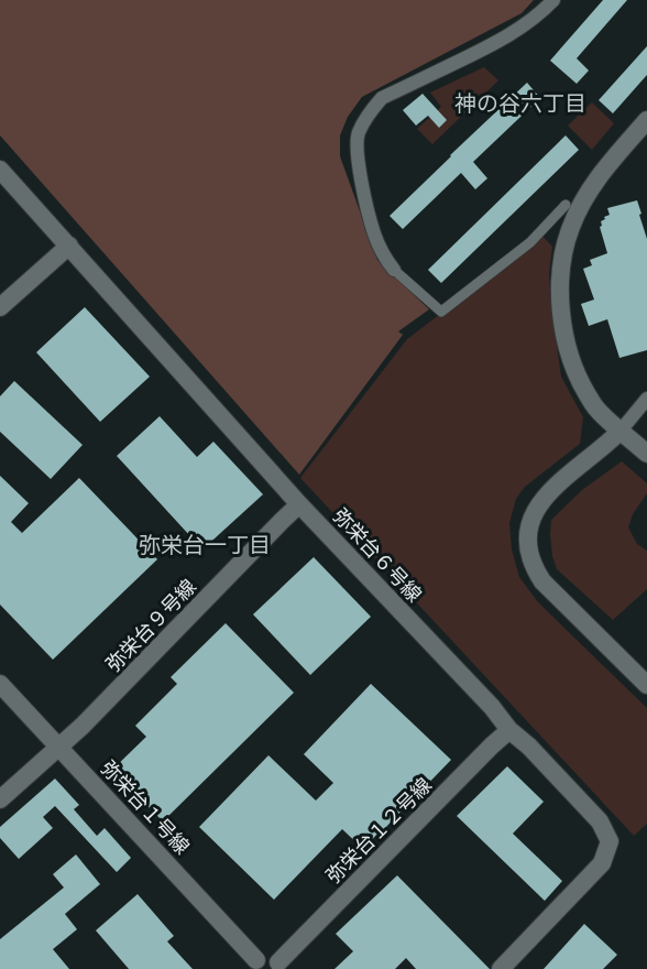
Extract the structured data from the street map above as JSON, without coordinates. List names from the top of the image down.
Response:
{
  "streets": {
    "street": [
      "弥栄台６号線",
      "弥栄台９号線",
      "弥栄台１号線",
      "弥栄台１２号線"
    ]
  },
  "crossings": [
    ["弥栄台６号線", "弥栄台９号線"],
    ["弥栄台６号線", "弥栄台１２号線"],
    ["弥栄台９号線", "弥栄台１号線"]
  ],
  "districts": ["神の谷六丁目", "弥栄台一丁目"]
}
